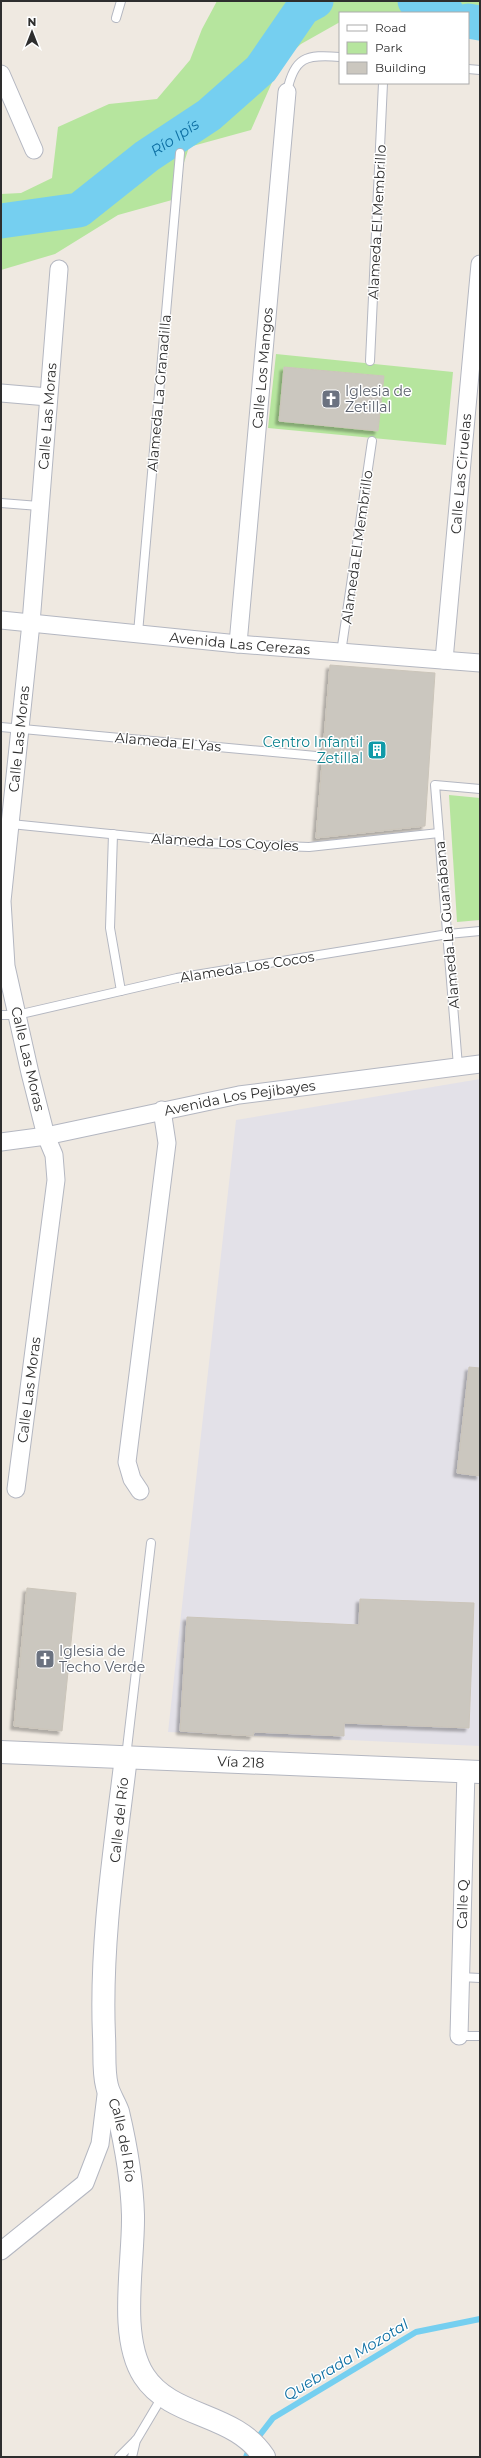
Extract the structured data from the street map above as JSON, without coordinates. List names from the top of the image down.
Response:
{
  "streets": {
    "street": [
      "Calle Los Mangos",
      "Calle Las Moras",
      "Calle Las Ciruelas",
      "Avenida Las Cerezas",
      "Avenida Los Pejibayes",
      "Vía 218",
      "Calle del Río",
      "Calle Q"
    ],
    "lane": [
      "Alameda El Membrillo",
      "Alameda La Granadilla",
      "Alameda El Yas",
      "Alameda Los Coyoles",
      "Alameda La Guanábana",
      "Alameda Los Cocos"
    ]
  },
  "crossings": [
    ["Alameda El Membrillo", "Avenida Las Cerezas"],
    ["Calle Los Mangos", "Avenida Las Cerezas"],
    ["Alameda La Granadilla", "Avenida Las Cerezas"],
    ["Calle Las Moras", "Avenida Las Cerezas"],
    ["Calle Las Moras", "Alameda El Yas"],
    ["Calle Las Moras", "Alameda Los Coyoles"],
    ["Calle Las Moras", "Alameda Los Cocos"],
    ["Calle Las Moras", "Avenida Los Pejibayes"],
    ["Calle Las Ciruelas", "Avenida Las Cerezas"],
    ["Alameda Los Coyoles", "Alameda La Guanábana"],
    ["Alameda La Guanábana", "Alameda Los Cocos"],
    ["Alameda La Guanábana", "Avenida Los Pejibayes"],
    ["Vía 218", "Calle del Río"],
    ["Vía 218", "Calle Q"]
  ],
  "water": ["Río Ipís", "Quebrada Mozotal"],
  "places": {
    "church": ["Iglesia de Zetillal", "Iglesia de Techo Verde"],
    "building": ["Centro Infantil Zetillal"]
  },
  "legend": ["Road", "Park", "Building"],
  "north": "top"
}
